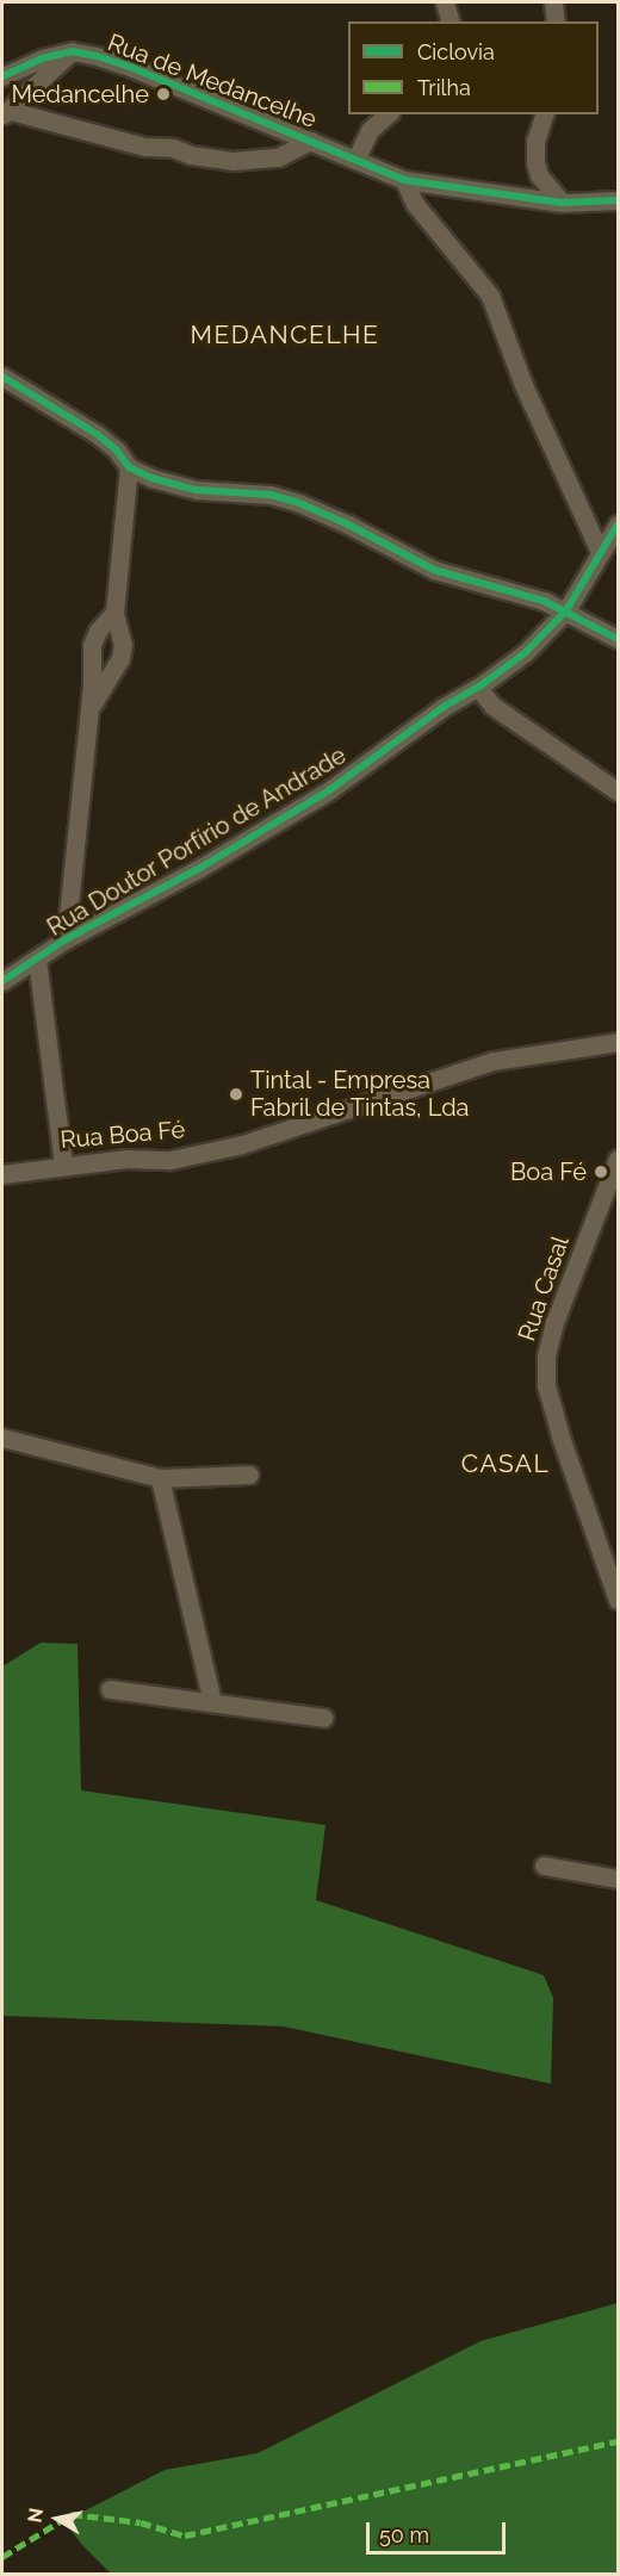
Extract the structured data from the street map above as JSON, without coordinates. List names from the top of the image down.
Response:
{
  "streets": {
    "street": [
      "Rua de Medancelhe",
      "Rua Doutor Porfírio de Andrade",
      "Rua Boa Fé",
      "Rua Casal"
    ]
  },
  "districts": ["MEDANCELHE", "CASAL"],
  "places": ["Medancelhe", "Tintal - Empresa Fabril de Tintas, Lda", "Boa Fé"],
  "legend": ["Ciclovia", "Trilha"],
  "scale_bar": "50 m",
  "north": "left"
}
